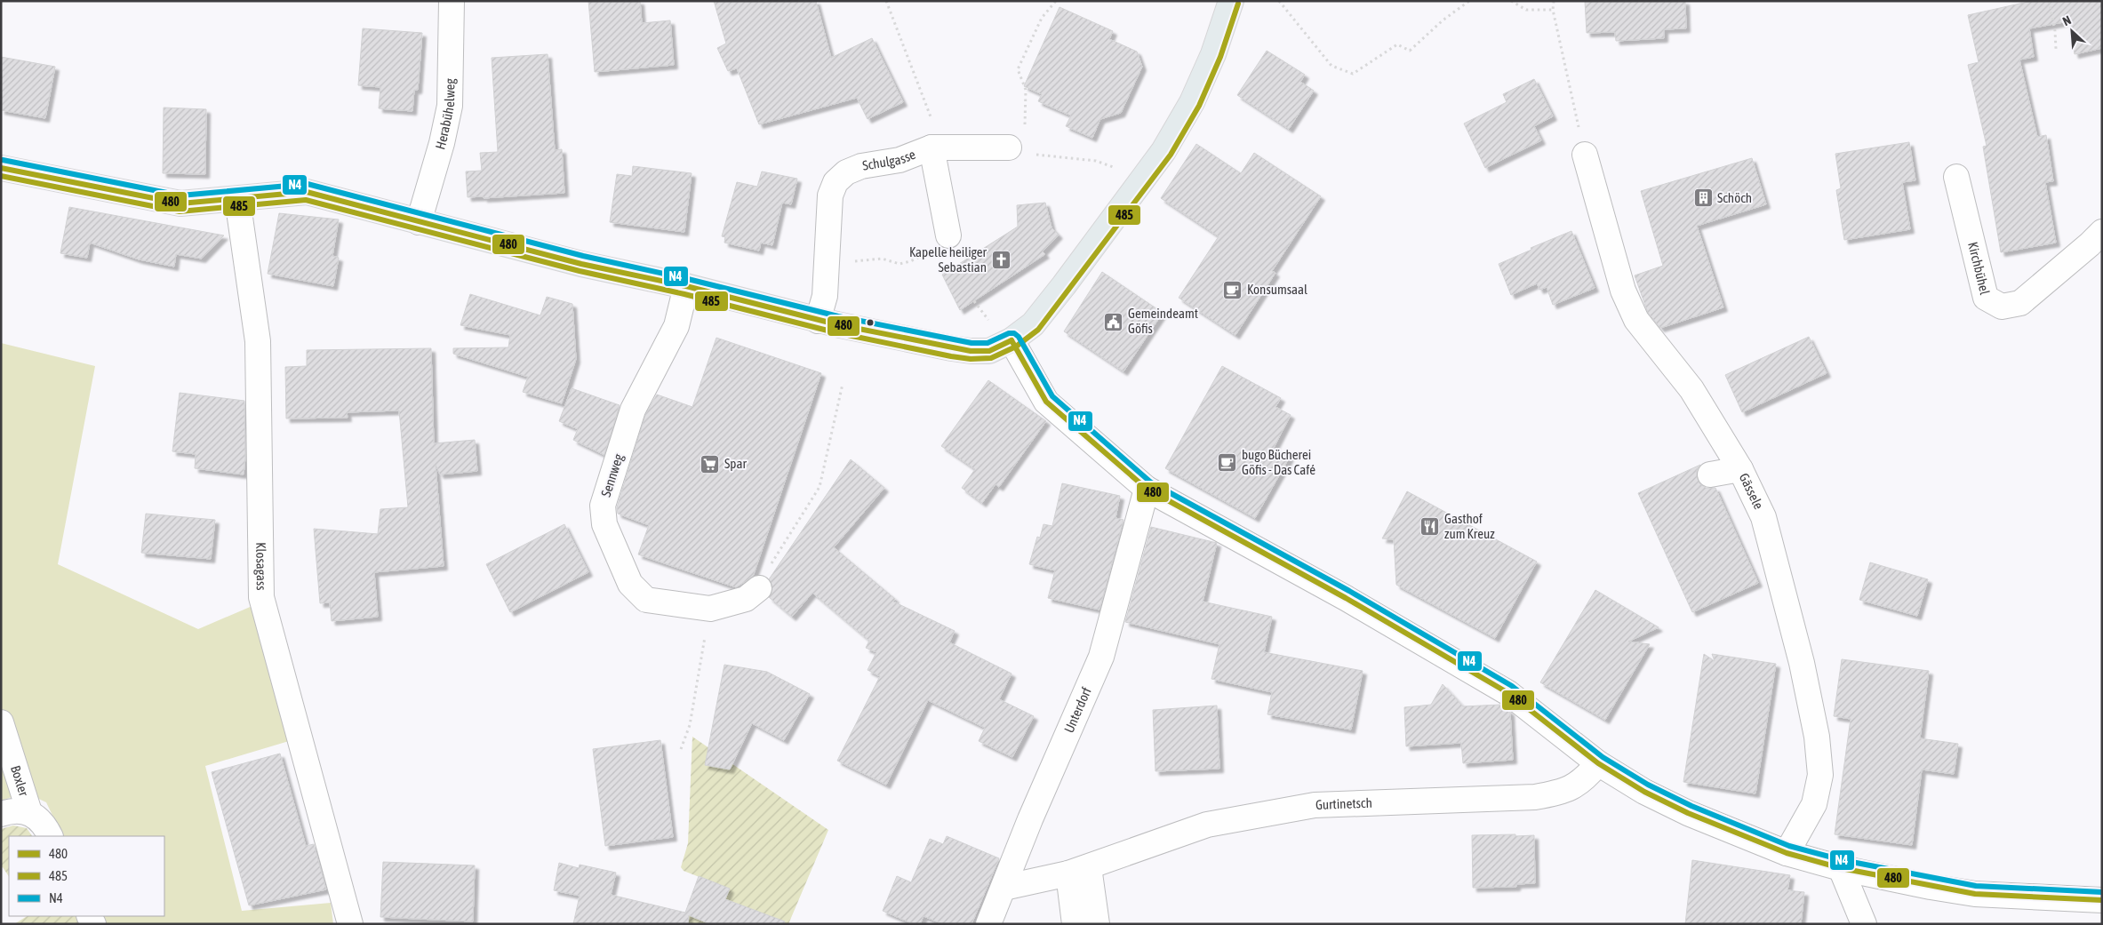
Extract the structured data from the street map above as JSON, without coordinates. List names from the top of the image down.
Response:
{
  "streets": {
    "street": [
      "Herabühelweg",
      "Schulgasse",
      "Kirchbühel",
      "Sennweg",
      "Gässele",
      "Klosagass",
      "Unterdorf",
      "Boxler",
      "Gurtinetsch"
    ]
  },
  "crossings": [
    ["Unterdorf", "Gurtinetsch"]
  ],
  "places": {
    "building": ["Schöch"],
    "church": ["Kapelle heiliger Sebastian"],
    "cafe": ["Konsumsaal", "bugo Bücherei Göfis - Das Café"],
    "public building": ["Gemeindeamt Göfis"],
    "supermarket": ["Spar"],
    "restaurant": ["Gasthof zum Kreuz"]
  },
  "lines": ["transit line 485", "transit line N4", "transit line 480"],
  "legend": ["480", "485", "N4"],
  "north": "top left"
}
